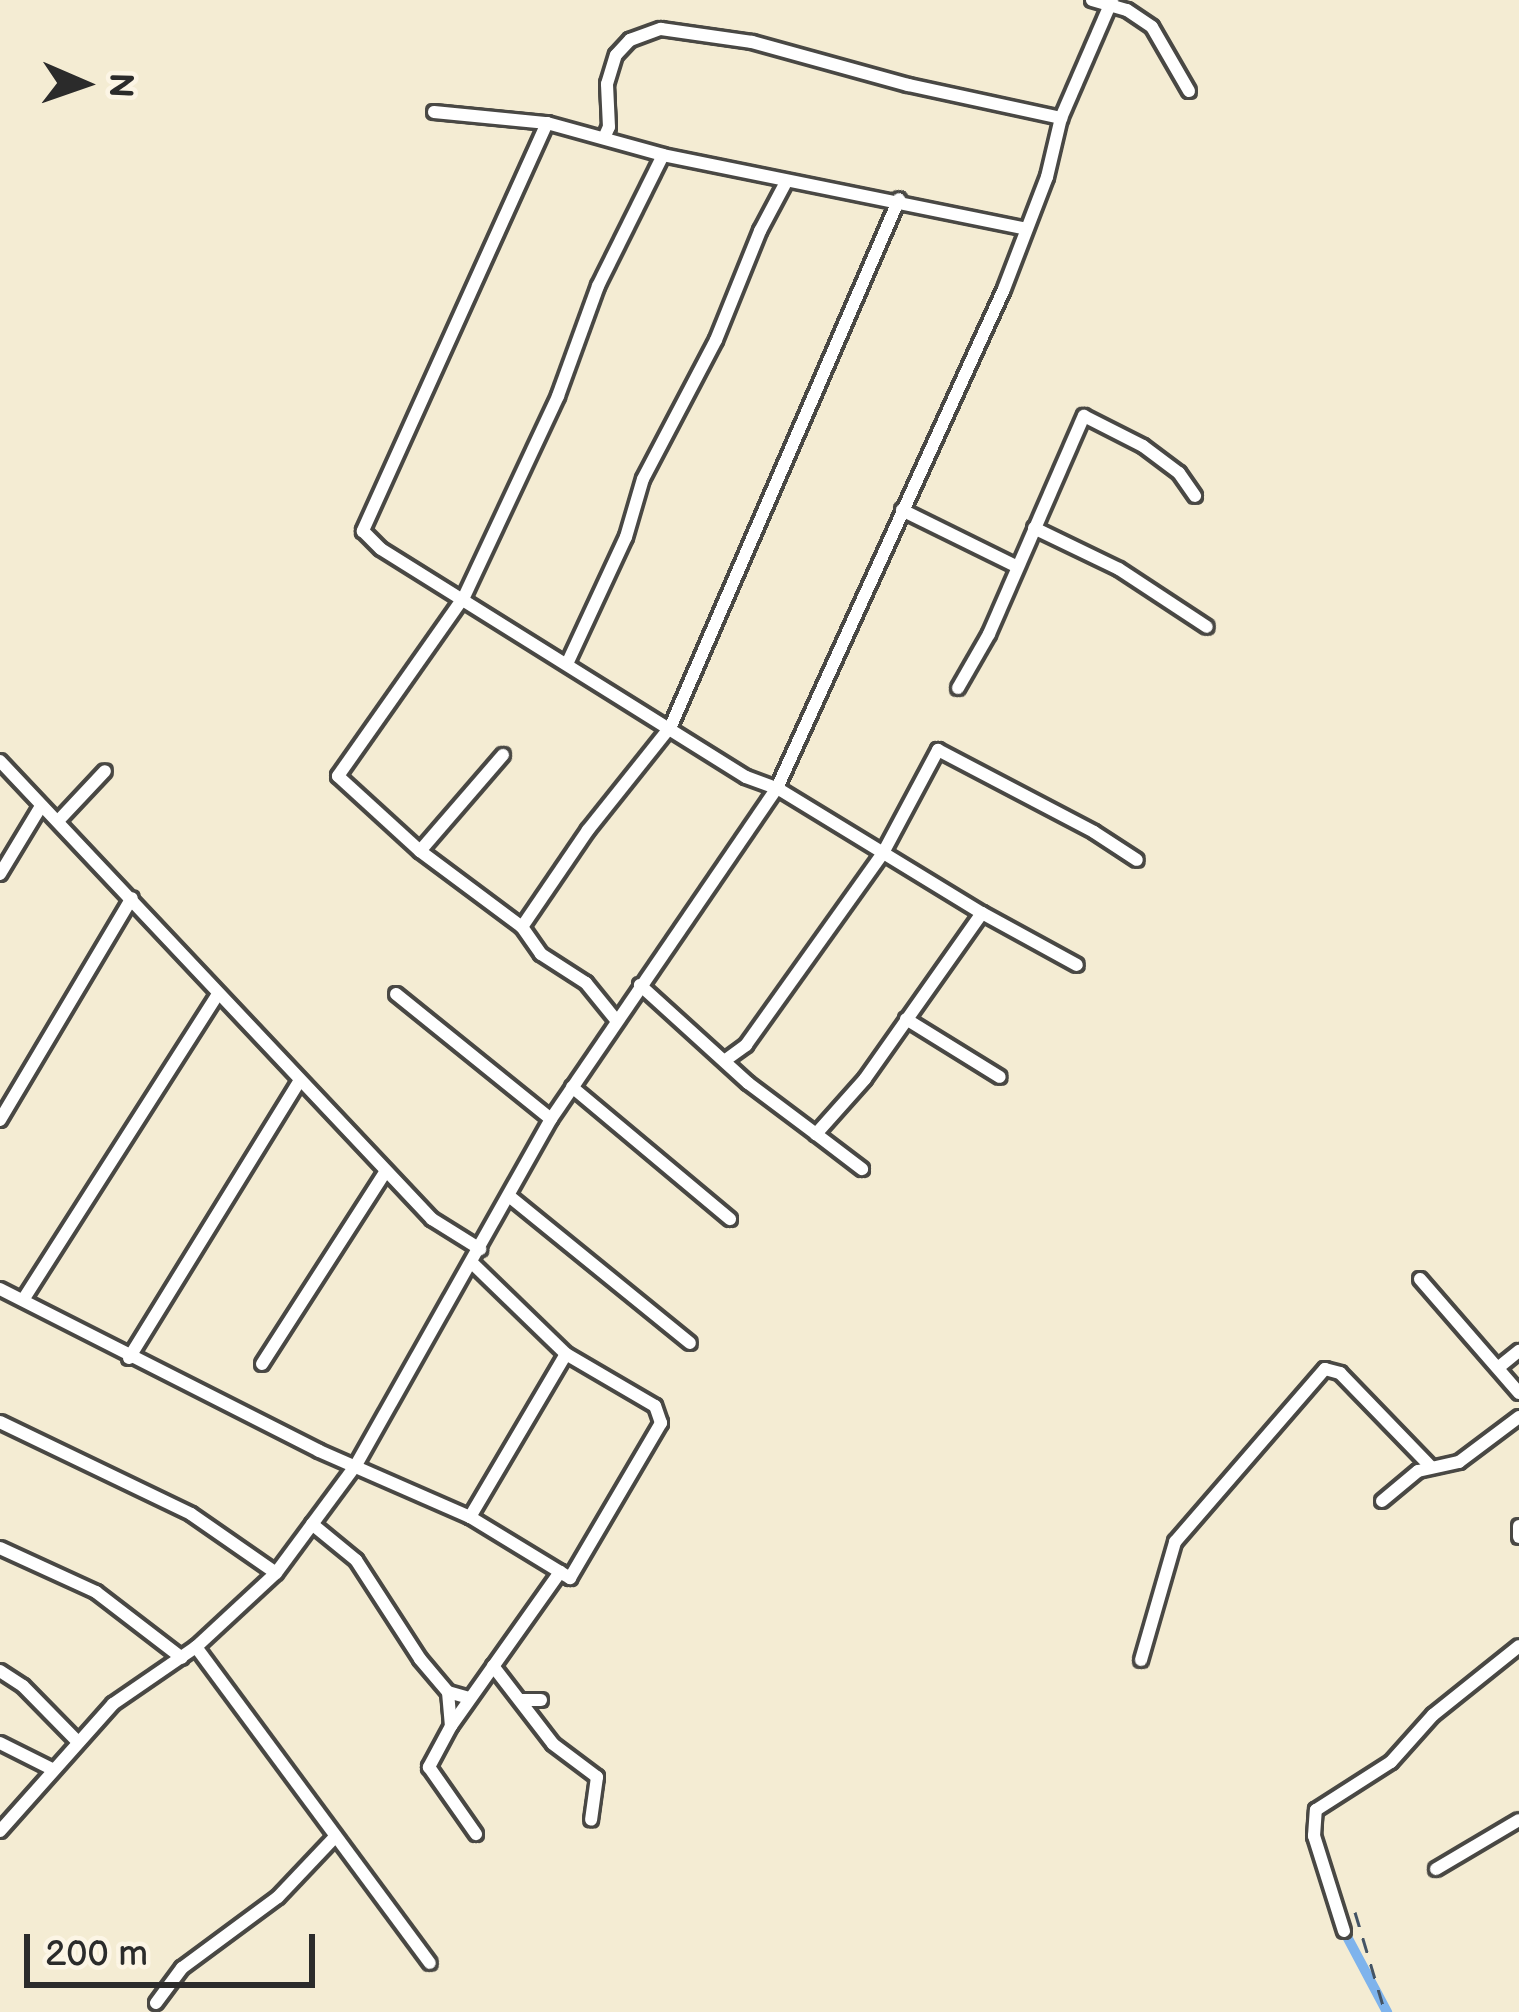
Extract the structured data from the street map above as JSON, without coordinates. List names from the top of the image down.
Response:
{
  "scale_bar": "200 m",
  "north": "right"
}
